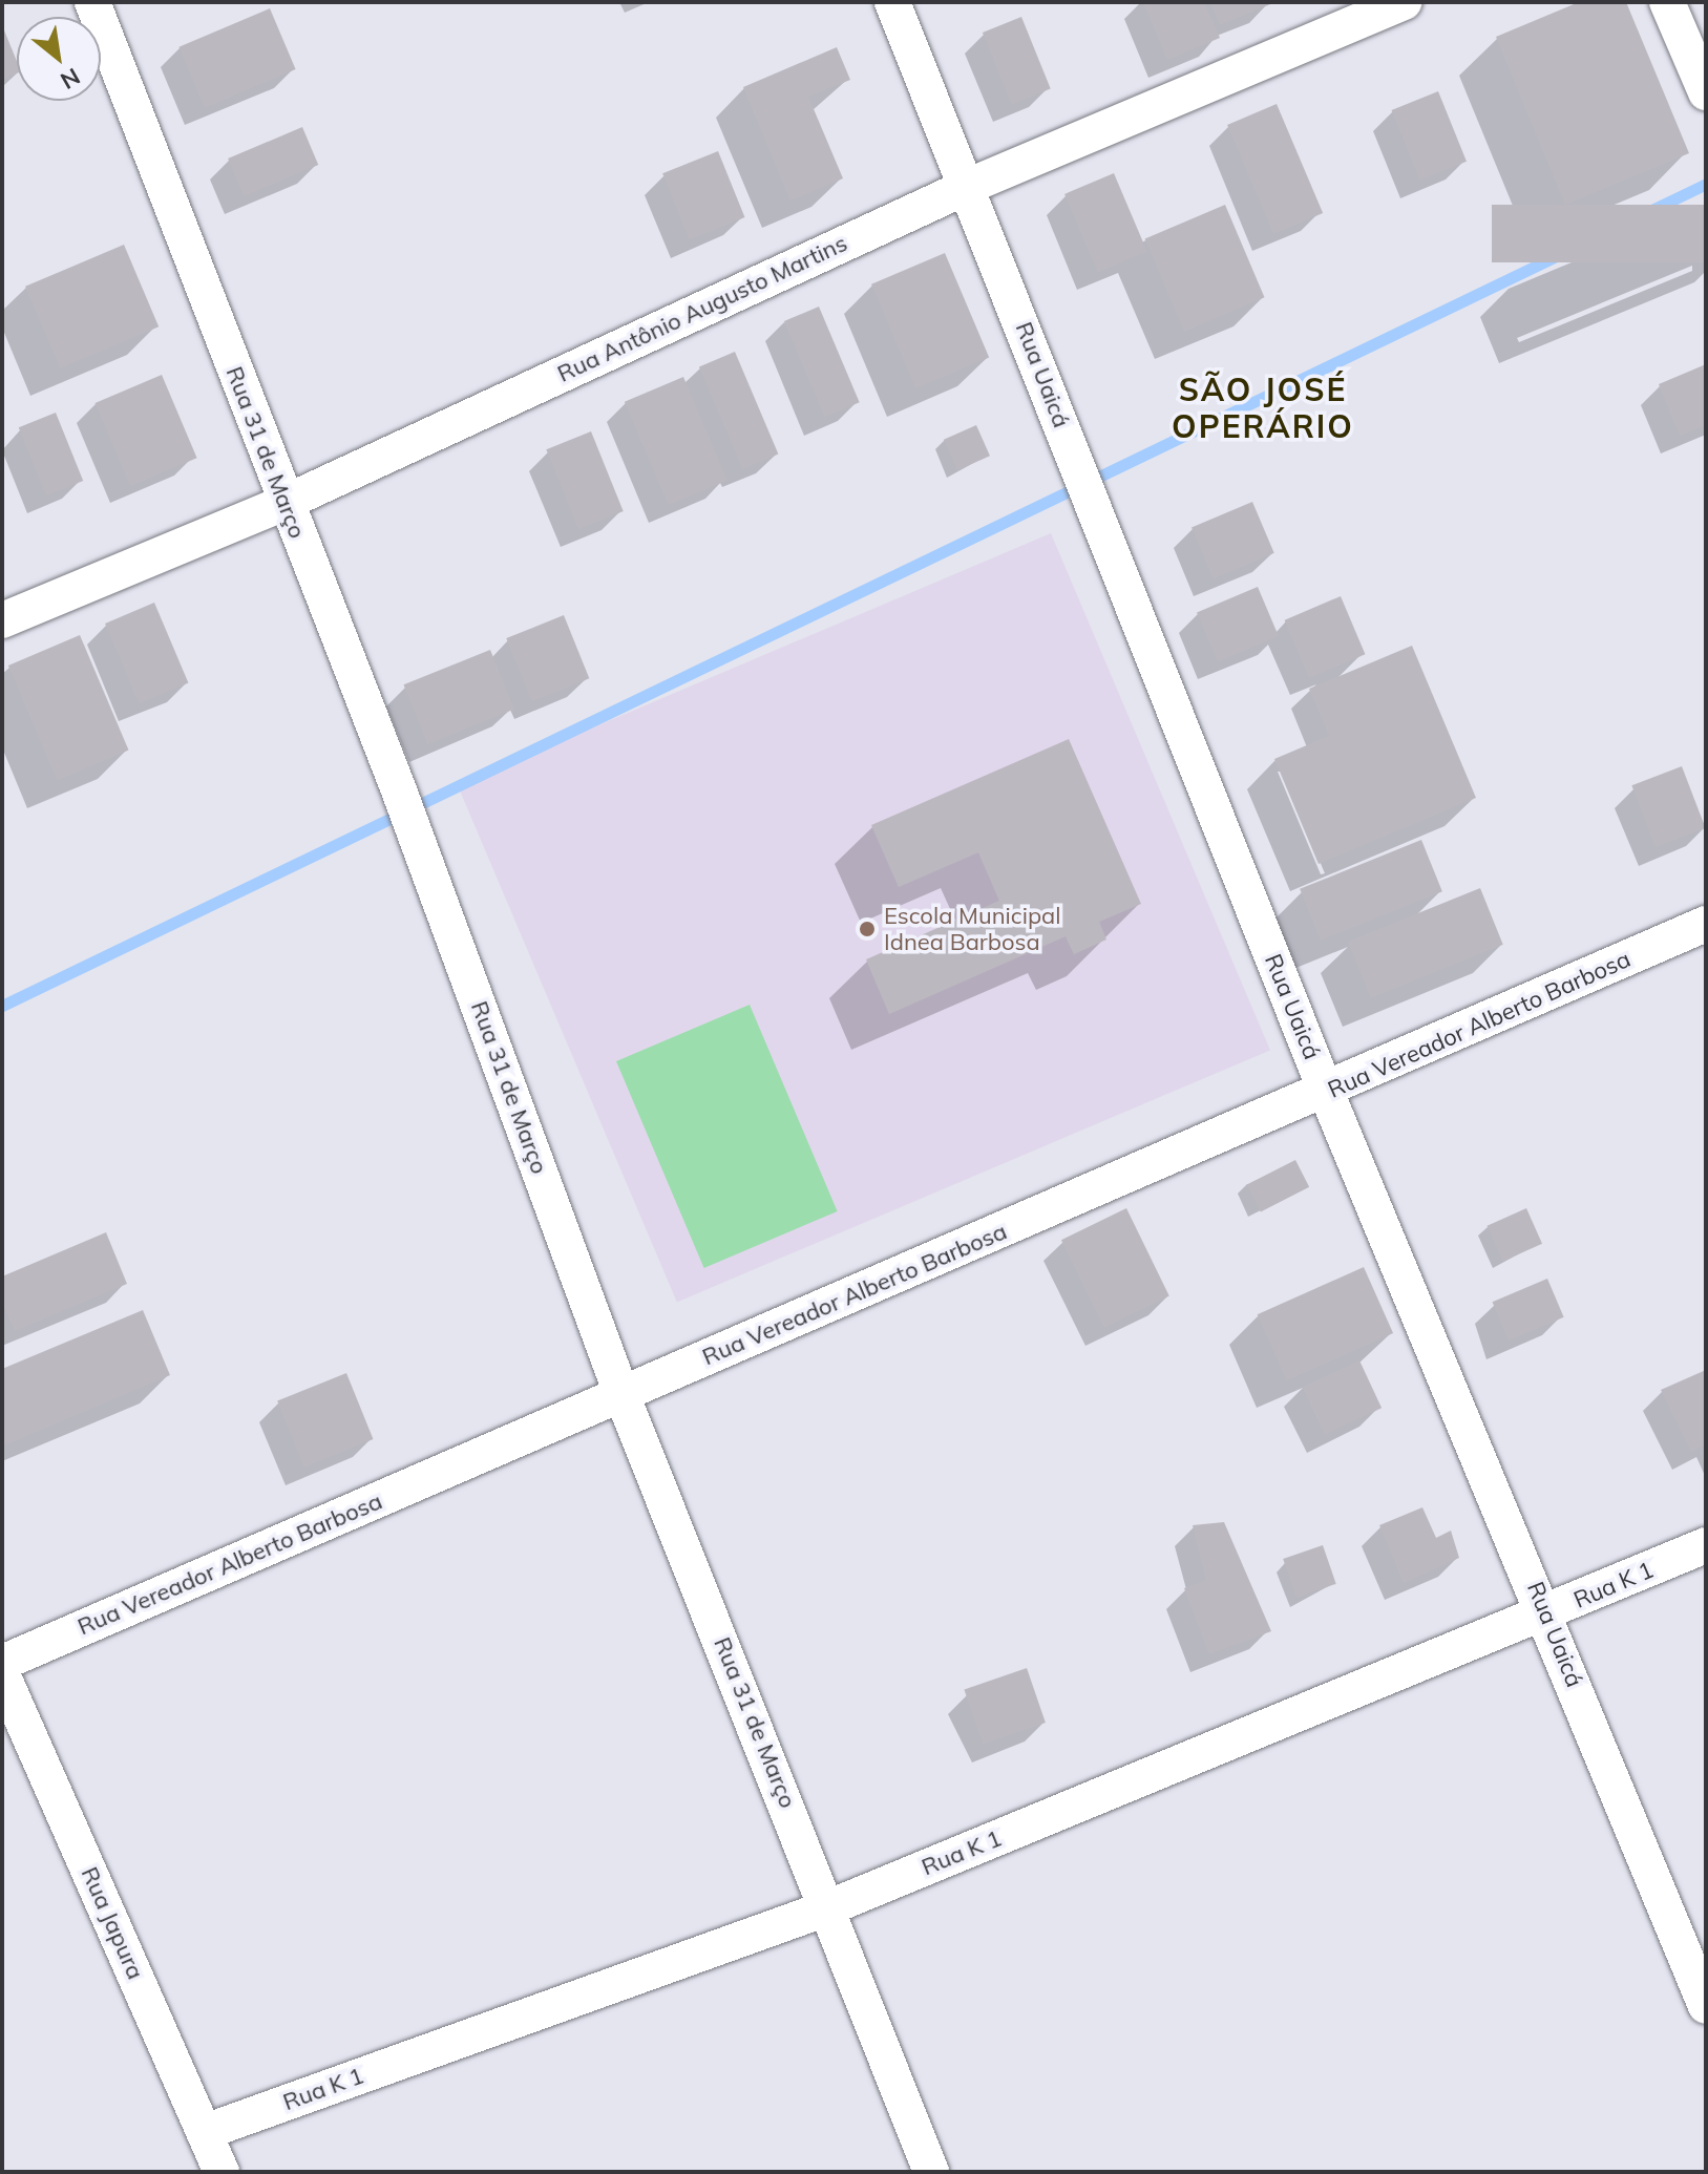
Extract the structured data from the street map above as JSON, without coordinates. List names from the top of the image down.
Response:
{
  "streets": {
    "street": [
      "Rua Antônio Augusto Martins",
      "Rua Uaicá",
      "Rua 31 de Março",
      "Rua Vereador Alberto Barbosa",
      "Rua K 1",
      "Rua Japura"
    ]
  },
  "crossings": [
    ["Rua Antônio Augusto Martins", "Rua Uaicá"],
    ["Rua Antônio Augusto Martins", "Rua 31 de Março"],
    ["Rua Uaicá", "Rua Vereador Alberto Barbosa"],
    ["Rua Uaicá", "Rua K 1"],
    ["Rua 31 de Março", "Rua Vereador Alberto Barbosa"],
    ["Rua 31 de Março", "Rua K 1"],
    ["Rua K 1", "Rua Japura"]
  ],
  "districts": ["SÃO JOSÉ OPERÁRIO"],
  "places": ["Escola Municipal Idnea Barbosa"],
  "north": "bottom right"
}
